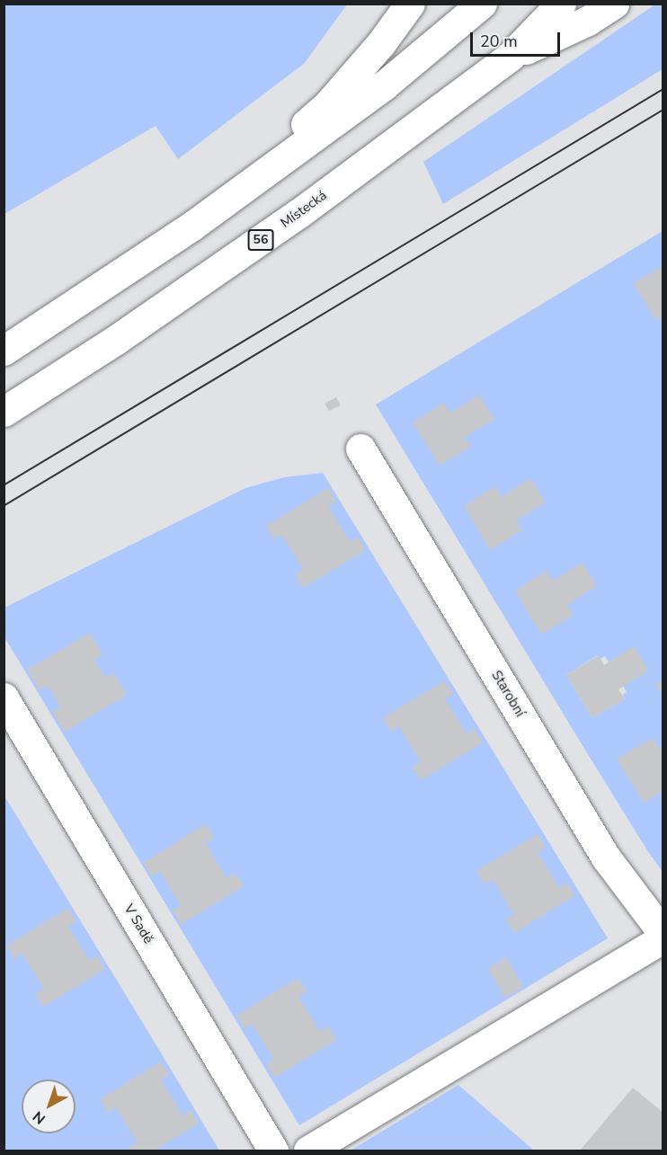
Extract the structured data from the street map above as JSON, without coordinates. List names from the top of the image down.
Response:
{
  "streets": {
    "main road": [
      "Místecká",
      "56",
      "Starobní",
      "V Sadě"
    ]
  },
  "scale_bar": "20 m",
  "north": "bottom left"
}
